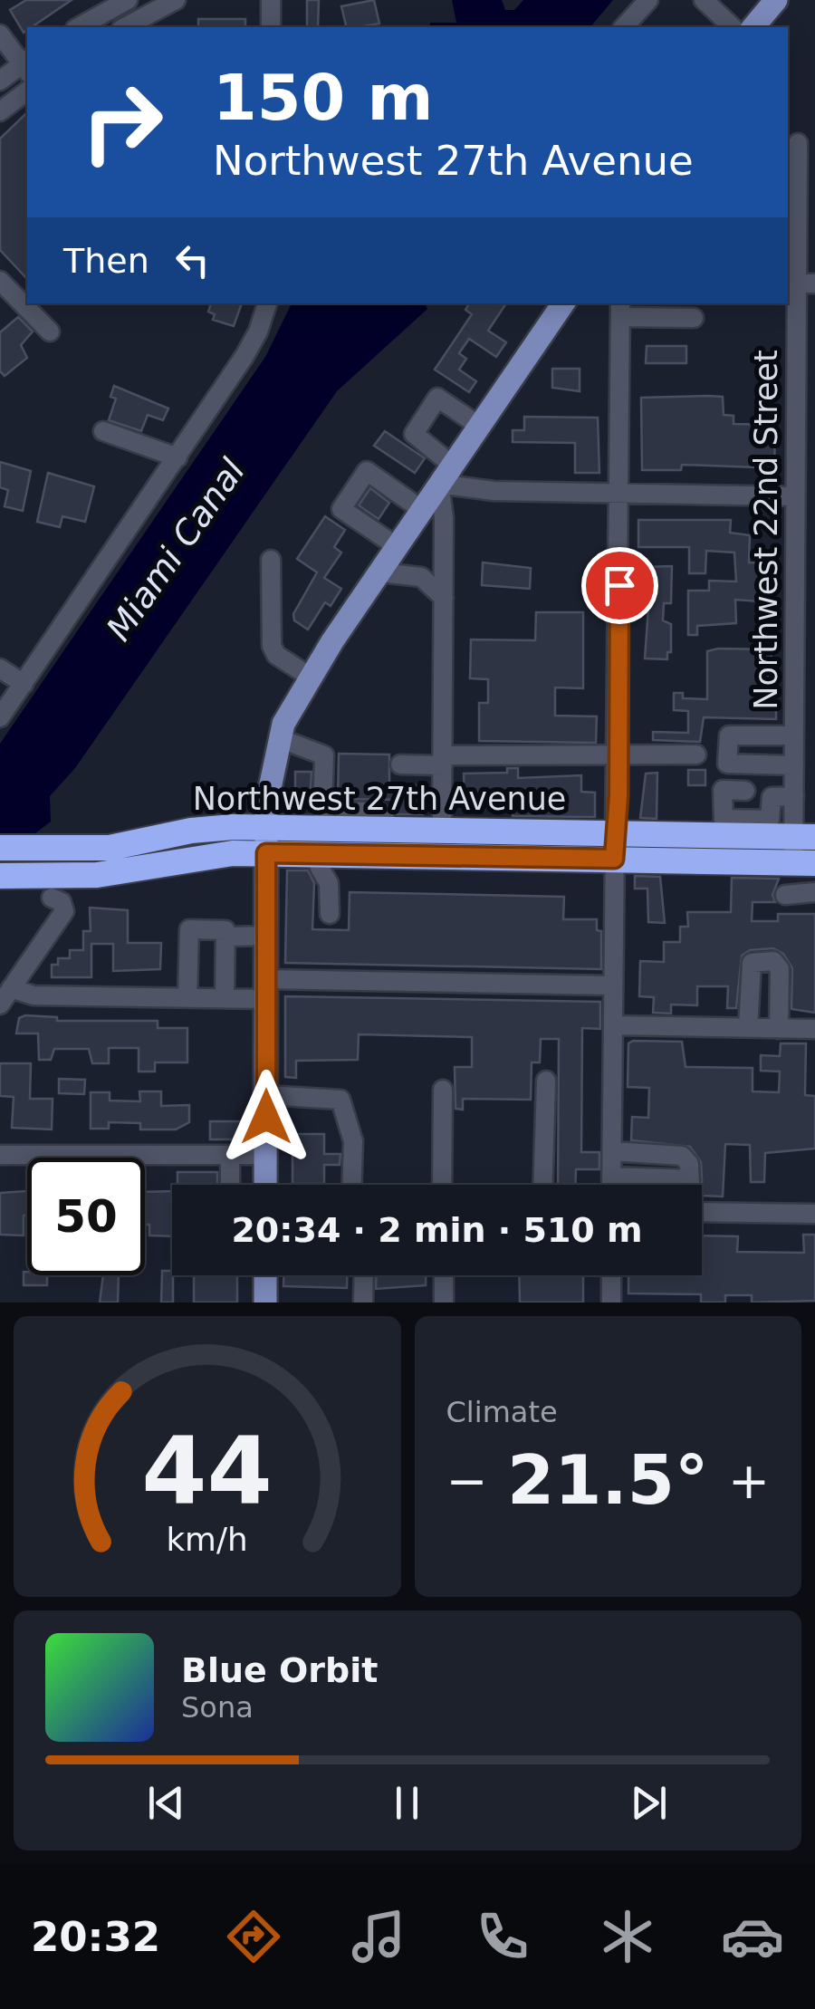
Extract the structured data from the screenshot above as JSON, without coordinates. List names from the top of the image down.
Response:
{
  "streets": {
    "highway": ["Northwest 27th Avenue"],
    "street": ["Northwest 22nd Street"]
  },
  "crossings": [
    ["Northwest 22nd Street", "Northwest 27th Avenue"]
  ],
  "water": ["Miami Canal"],
  "page": {
    "turn": ["150 m", "Northwest 27th Avenue"],
    "then": "Then",
    "limit": "50",
    "trip": "20:34 · 2 min · 510 m",
    "tile": "Climate",
    "heat": ["−", "21.5°", "+"],
    "song": ["Blue Orbit", "Sona"],
    "tabs": "20:32",
    "gauge": ["44", "km/h"]
  }
}
